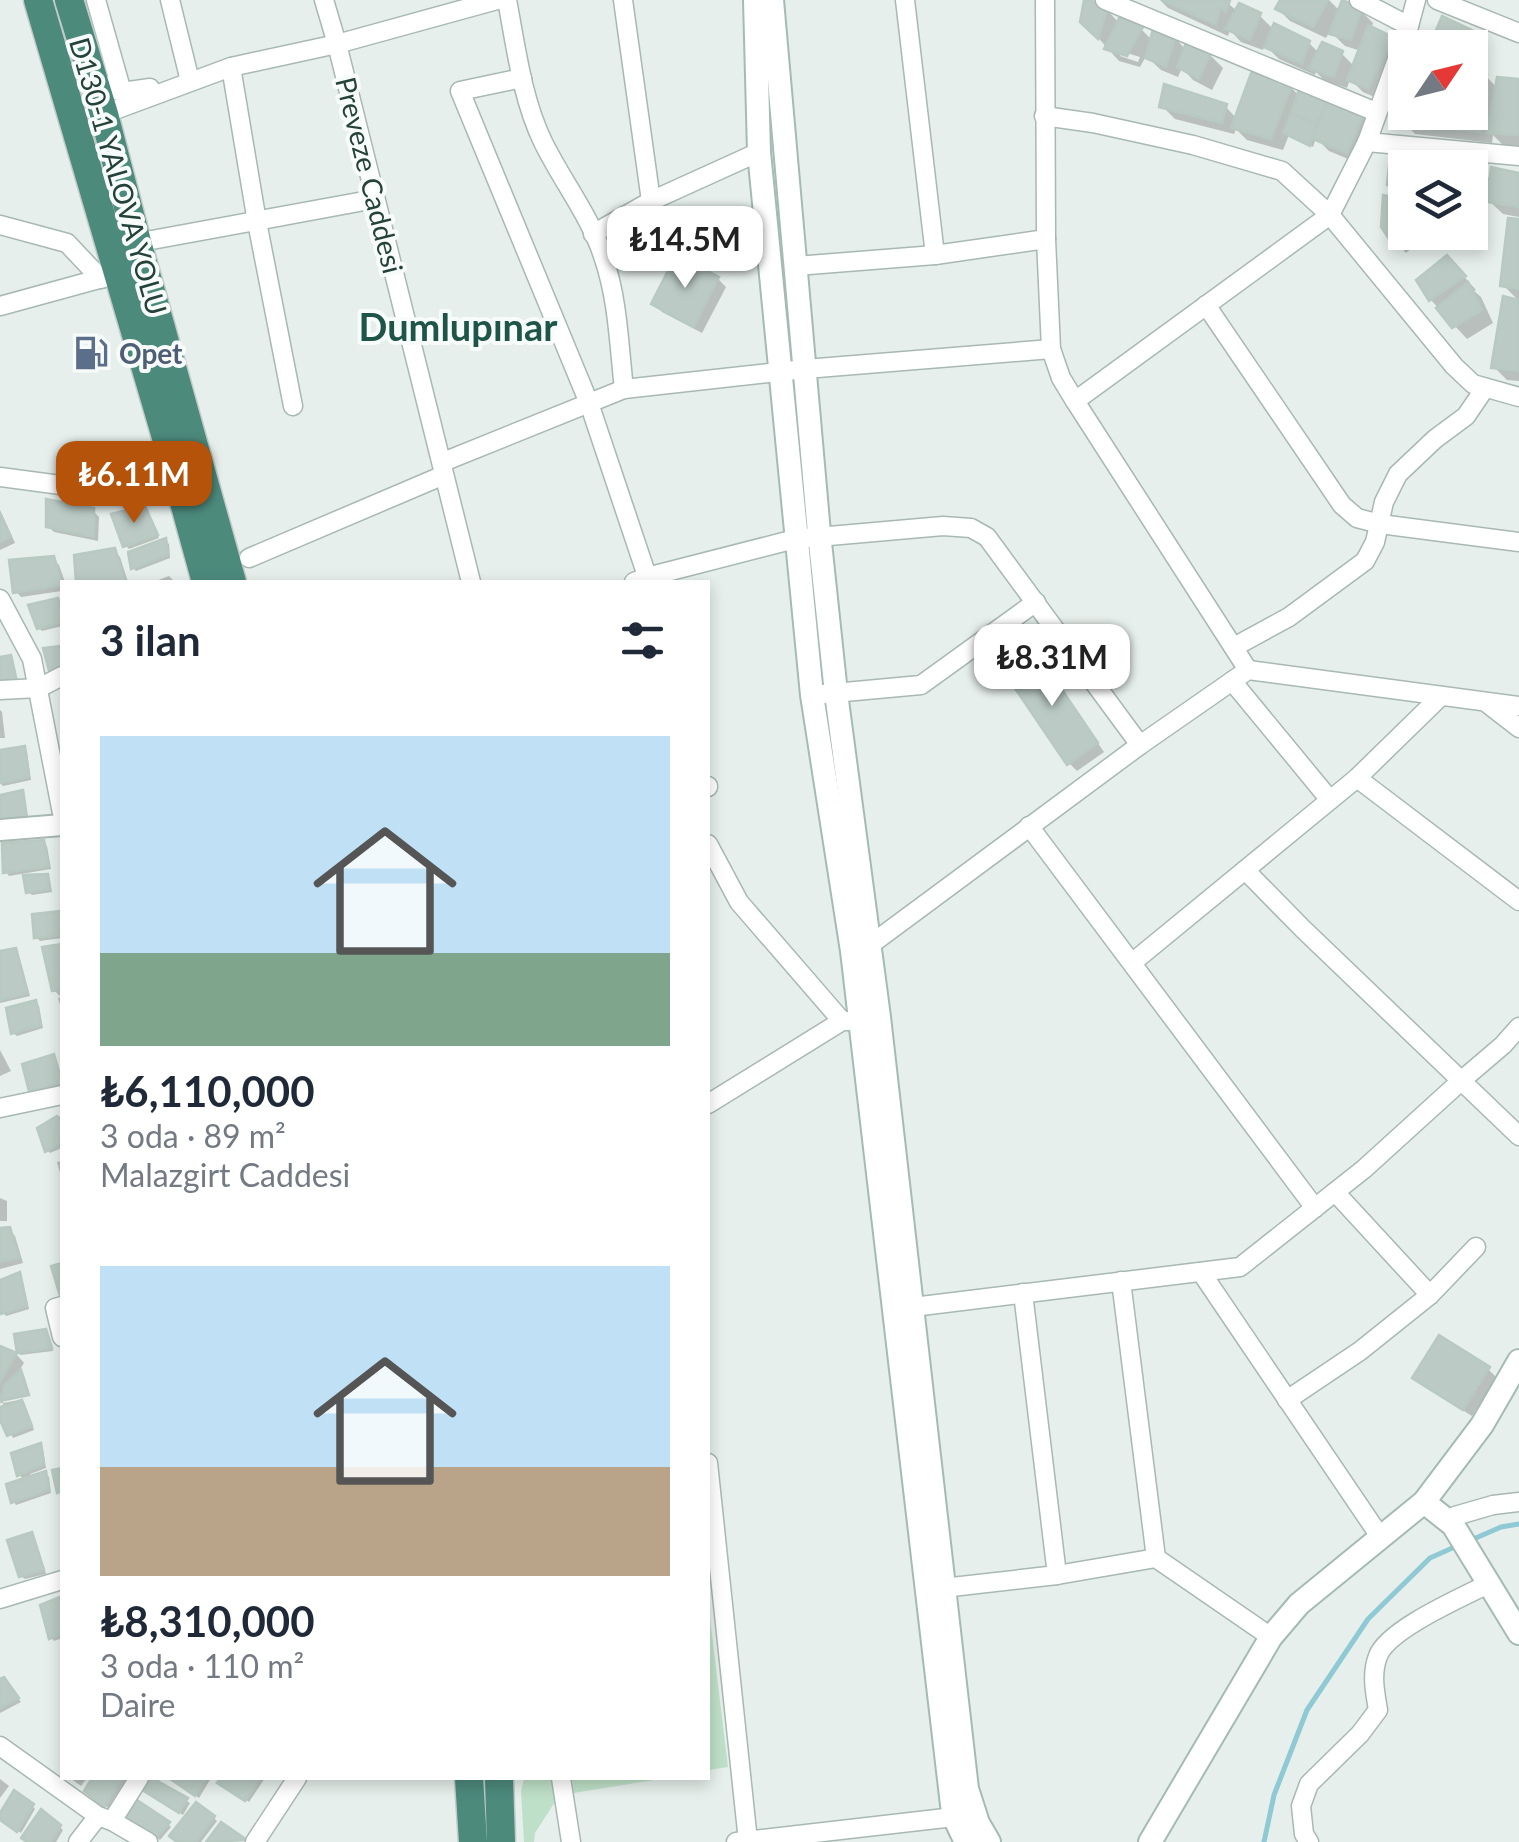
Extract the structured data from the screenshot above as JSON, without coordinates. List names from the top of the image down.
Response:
{
  "streets": {
    "highway": ["D130-1 YALOVA YOLU"],
    "street": ["Preveze Caddesi"]
  },
  "districts": ["Dumlupınar"],
  "places": {
    "fuel station": ["Opet"]
  },
  "north": "top right",
  "page": {
    "price": ["₺14.5M", "₺6.11M", "₺8.31M"],
    "heading": "3 ilan",
    "list": [
      {
        "name": "₺6,110,000",
        "note": "3 oda · 89 m² · Malazgirt Caddesi"
      },
      {
        "name": "₺8,310,000",
        "note": "3 oda · 110 m² · Daire"
      }
    ]
  }
}
